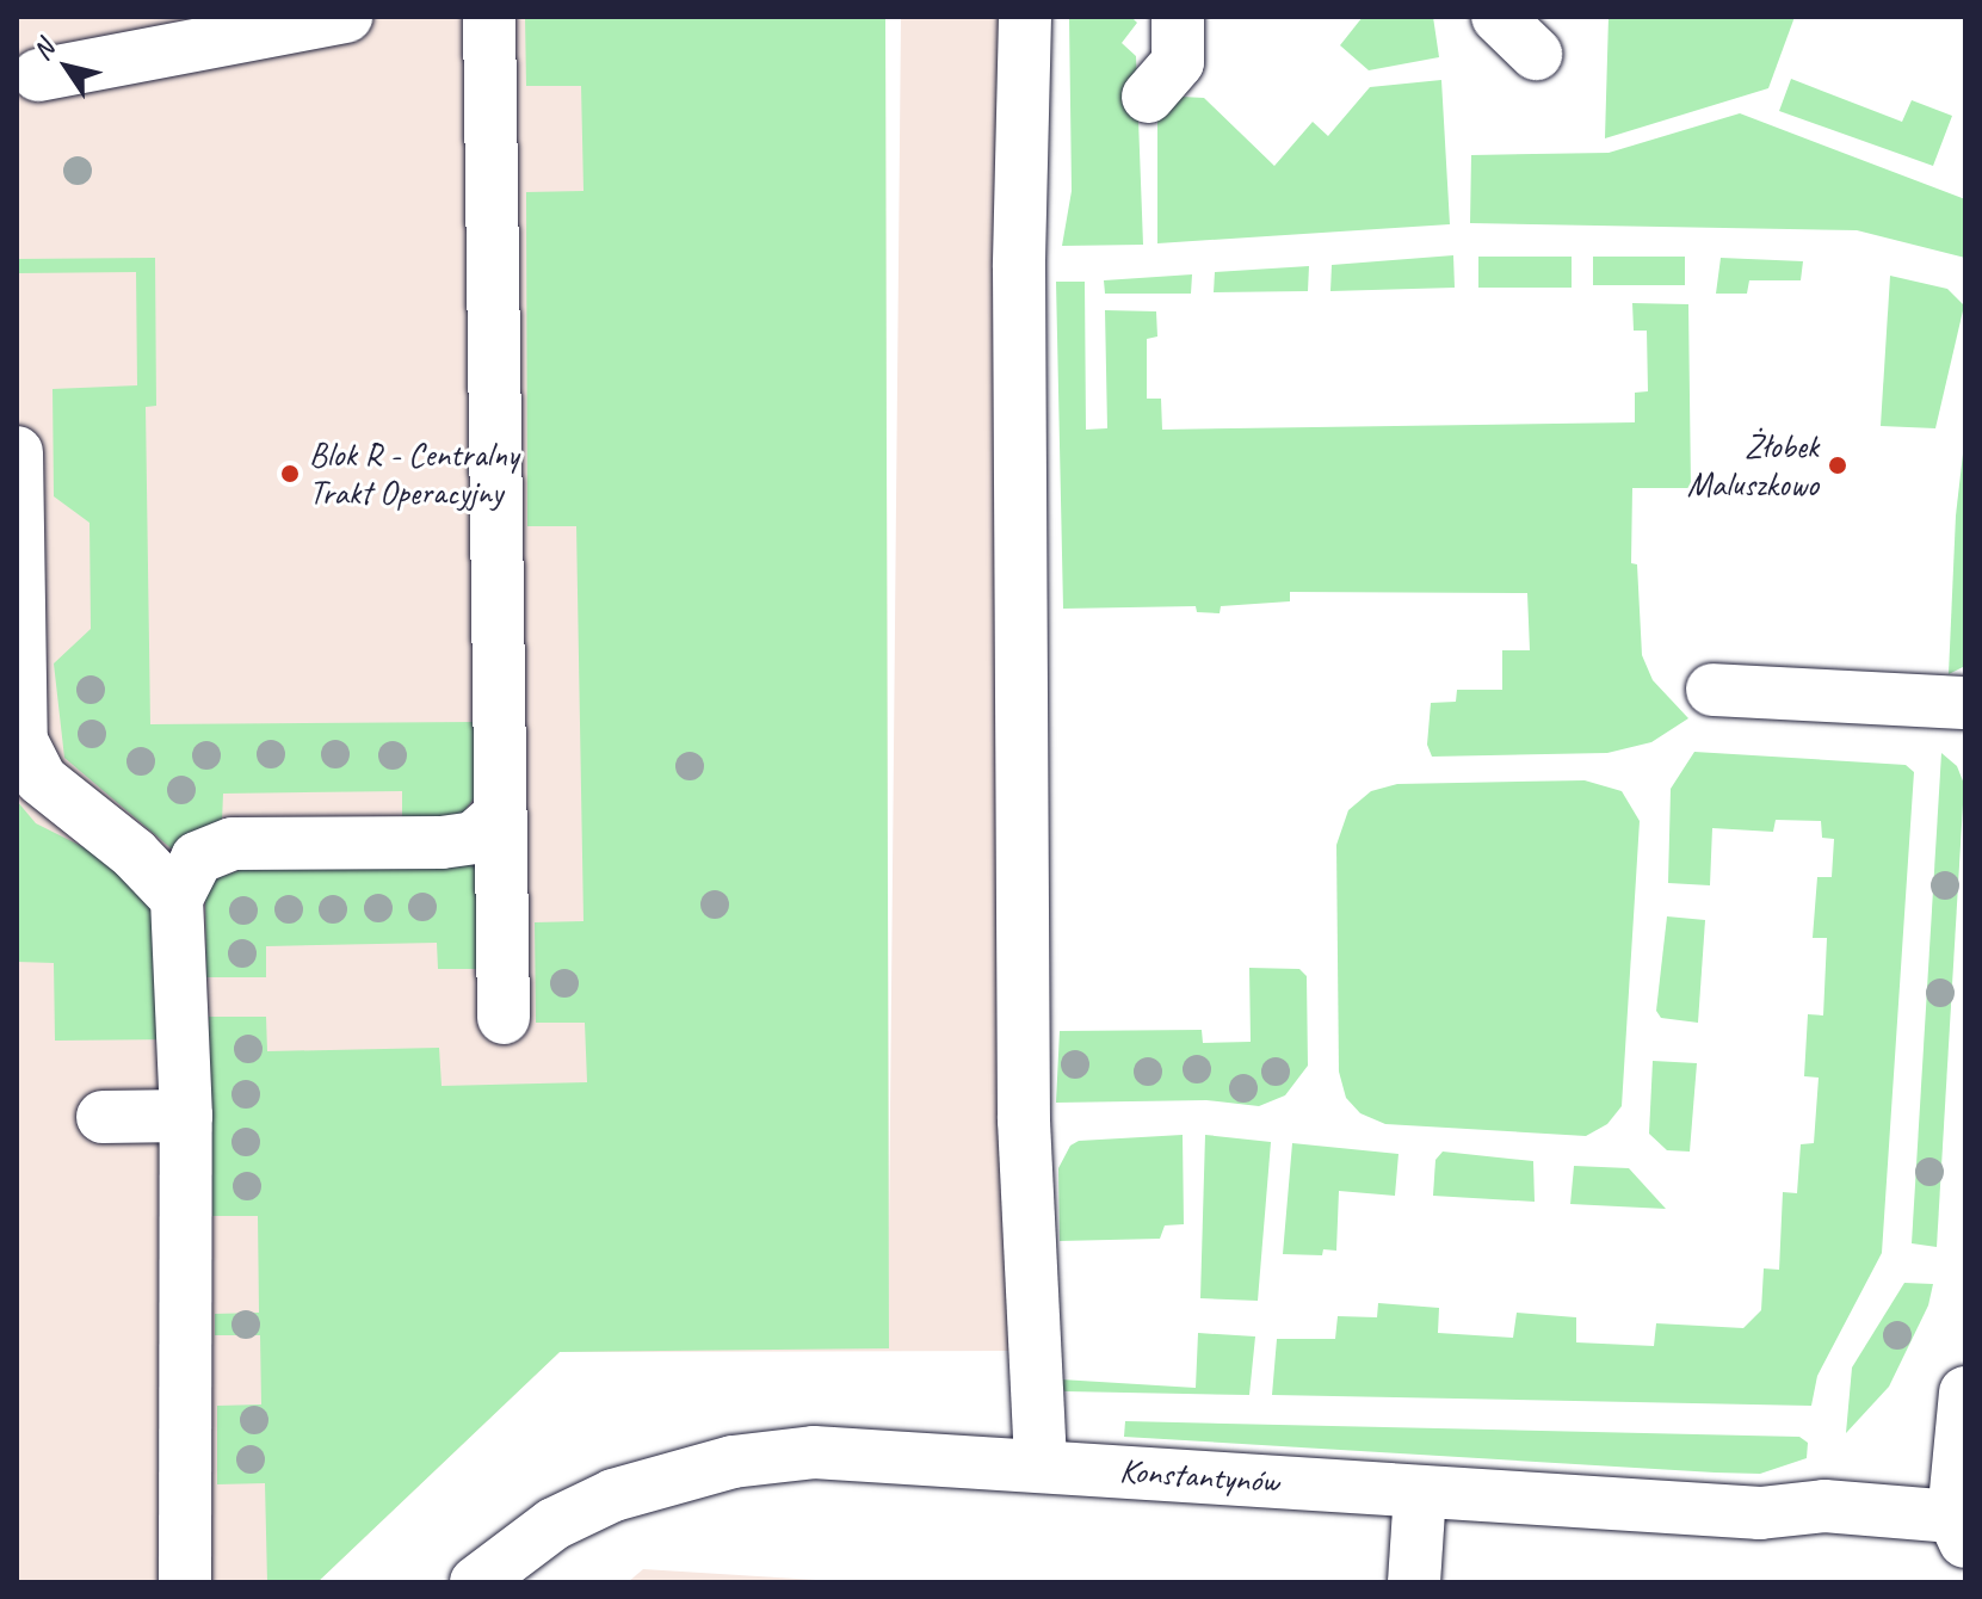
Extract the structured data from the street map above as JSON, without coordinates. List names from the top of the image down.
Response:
{
  "streets": {
    "street": ["Konstantynów"]
  },
  "places": ["Żłobek Maluszkowo", "Blok R - Centralny Trakt Operacyjny"],
  "north": "top left"
}
